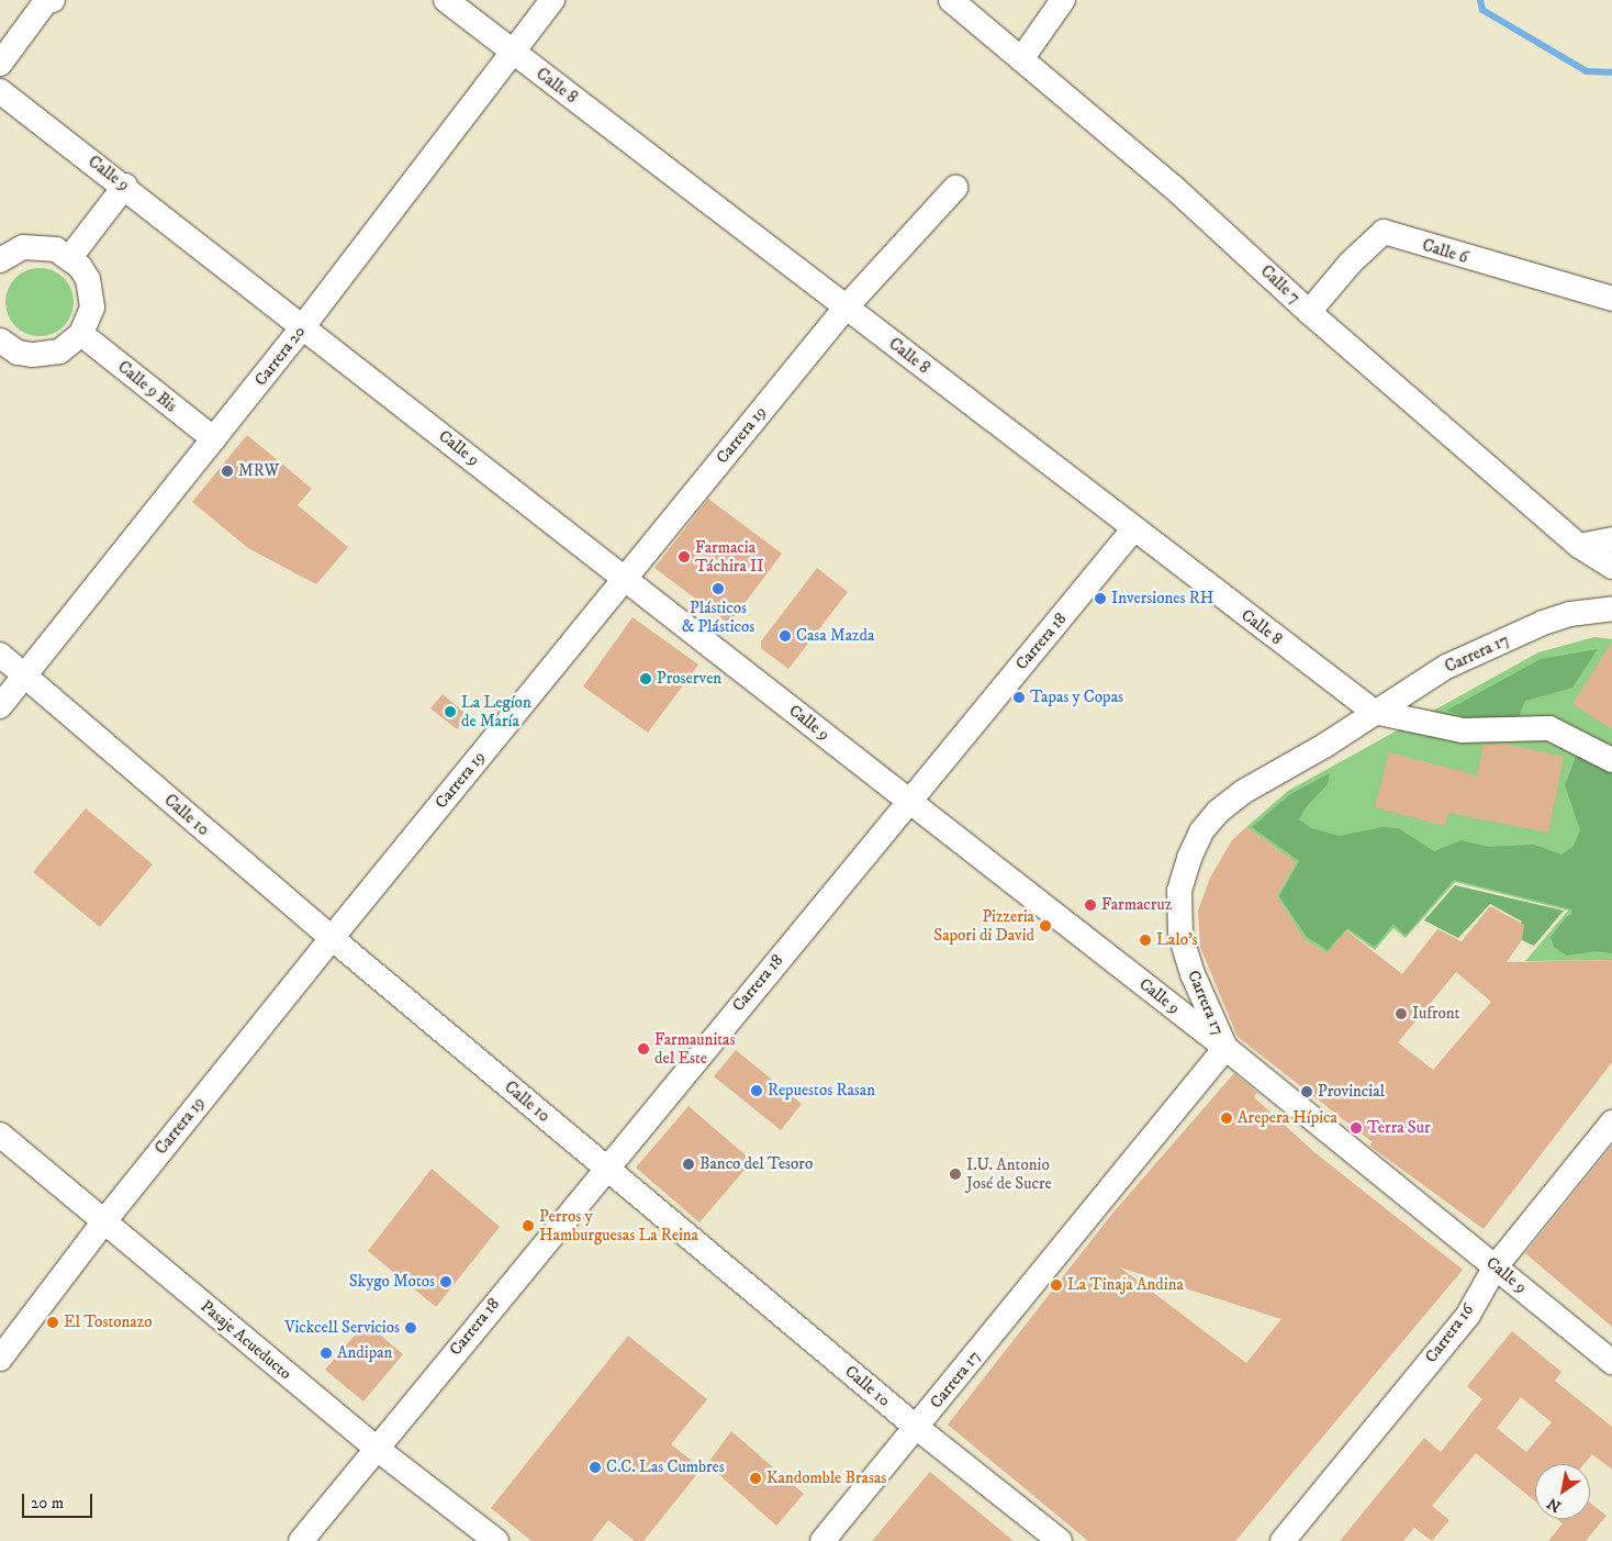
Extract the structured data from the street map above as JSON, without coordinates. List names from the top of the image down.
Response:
{
  "streets": {
    "street": [
      "Calle 8",
      "Calle 9",
      "Calle 6",
      "Calle 7",
      "Carrera 20",
      "Calle 9 Bis",
      "Carrera 19",
      "Carrera 18",
      "Carrera 17",
      "Calle 10",
      "Carrera 16",
      "Pasaje Acueducto"
    ]
  },
  "crossings": [
    ["Calle 8", "Carrera 20"],
    ["Calle 8", "Carrera 19"],
    ["Calle 8", "Carrera 18"],
    ["Calle 8", "Carrera 17"],
    ["Calle 9", "Carrera 20"],
    ["Calle 9", "Carrera 19"],
    ["Calle 9", "Carrera 18"],
    ["Calle 9", "Carrera 17"],
    ["Calle 9", "Carrera 16"],
    ["Calle 6", "Calle 7"],
    ["Carrera 20", "Calle 9 Bis"],
    ["Carrera 20", "Calle 10"],
    ["Carrera 19", "Calle 10"],
    ["Carrera 19", "Pasaje Acueducto"],
    ["Carrera 18", "Calle 10"],
    ["Carrera 18", "Pasaje Acueducto"],
    ["Carrera 17", "Calle 10"]
  ],
  "places": [
    "MRW",
    "Farmacia Táchira II",
    "Plásticos & Plásticos",
    "Inversiones RH",
    "Casa Mazda",
    "Proserven",
    "Tapas y Copas",
    "La Legíon de María",
    "Farmacruz",
    "Pizzeria Sapori di David",
    "Lalo's",
    "Iufront",
    "Farmaunitas del Este",
    "Repuestos Rasan",
    "Provincial",
    "Arepera Hípica",
    "Terra Sur",
    "Banco del Tesoro",
    "I.U. Antonio José de Sucre",
    "Perros y Hamburguesas La Reina",
    "Skygo Motos",
    "La Tinaja Andina",
    "El Tostonazo",
    "Vickcell Servicios",
    "Andipan",
    "C.C. Las Cumbres",
    "Kandomble Brasas"
  ],
  "scale_bar": "20 m",
  "north": "bottom left"
}
